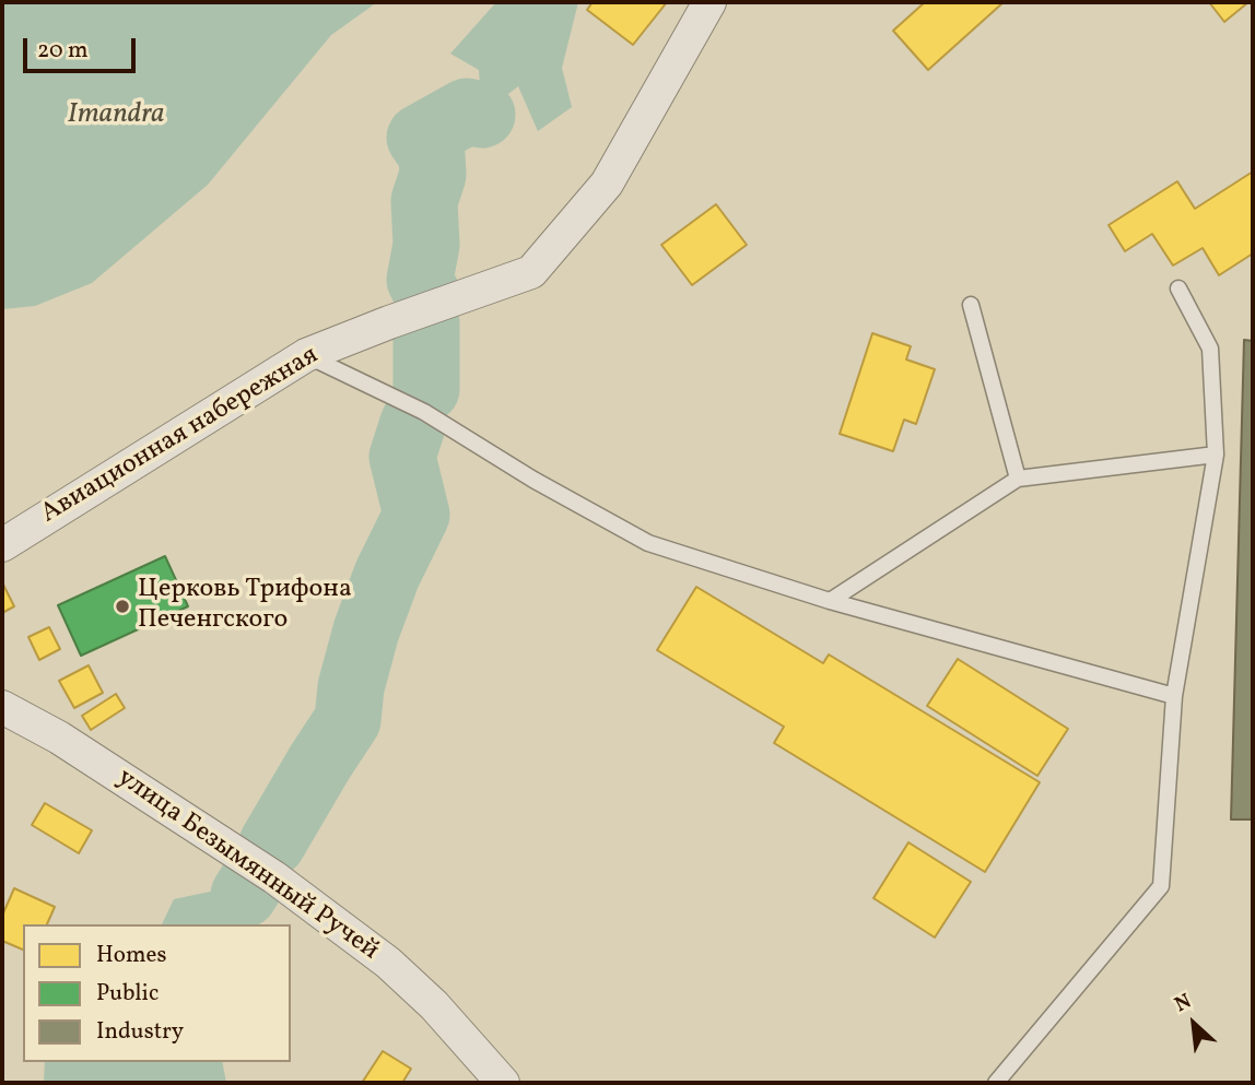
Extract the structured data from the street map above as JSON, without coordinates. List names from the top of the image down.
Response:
{
  "streets": {
    "street": ["Авиационная набережная", "улица Безымянный Ручей"]
  },
  "water": ["Imandra"],
  "places": ["Церковь Трифона Печенгского"],
  "legend": ["Homes", "Public", "Industry"],
  "scale_bar": "20 m",
  "north": "top left"
}
